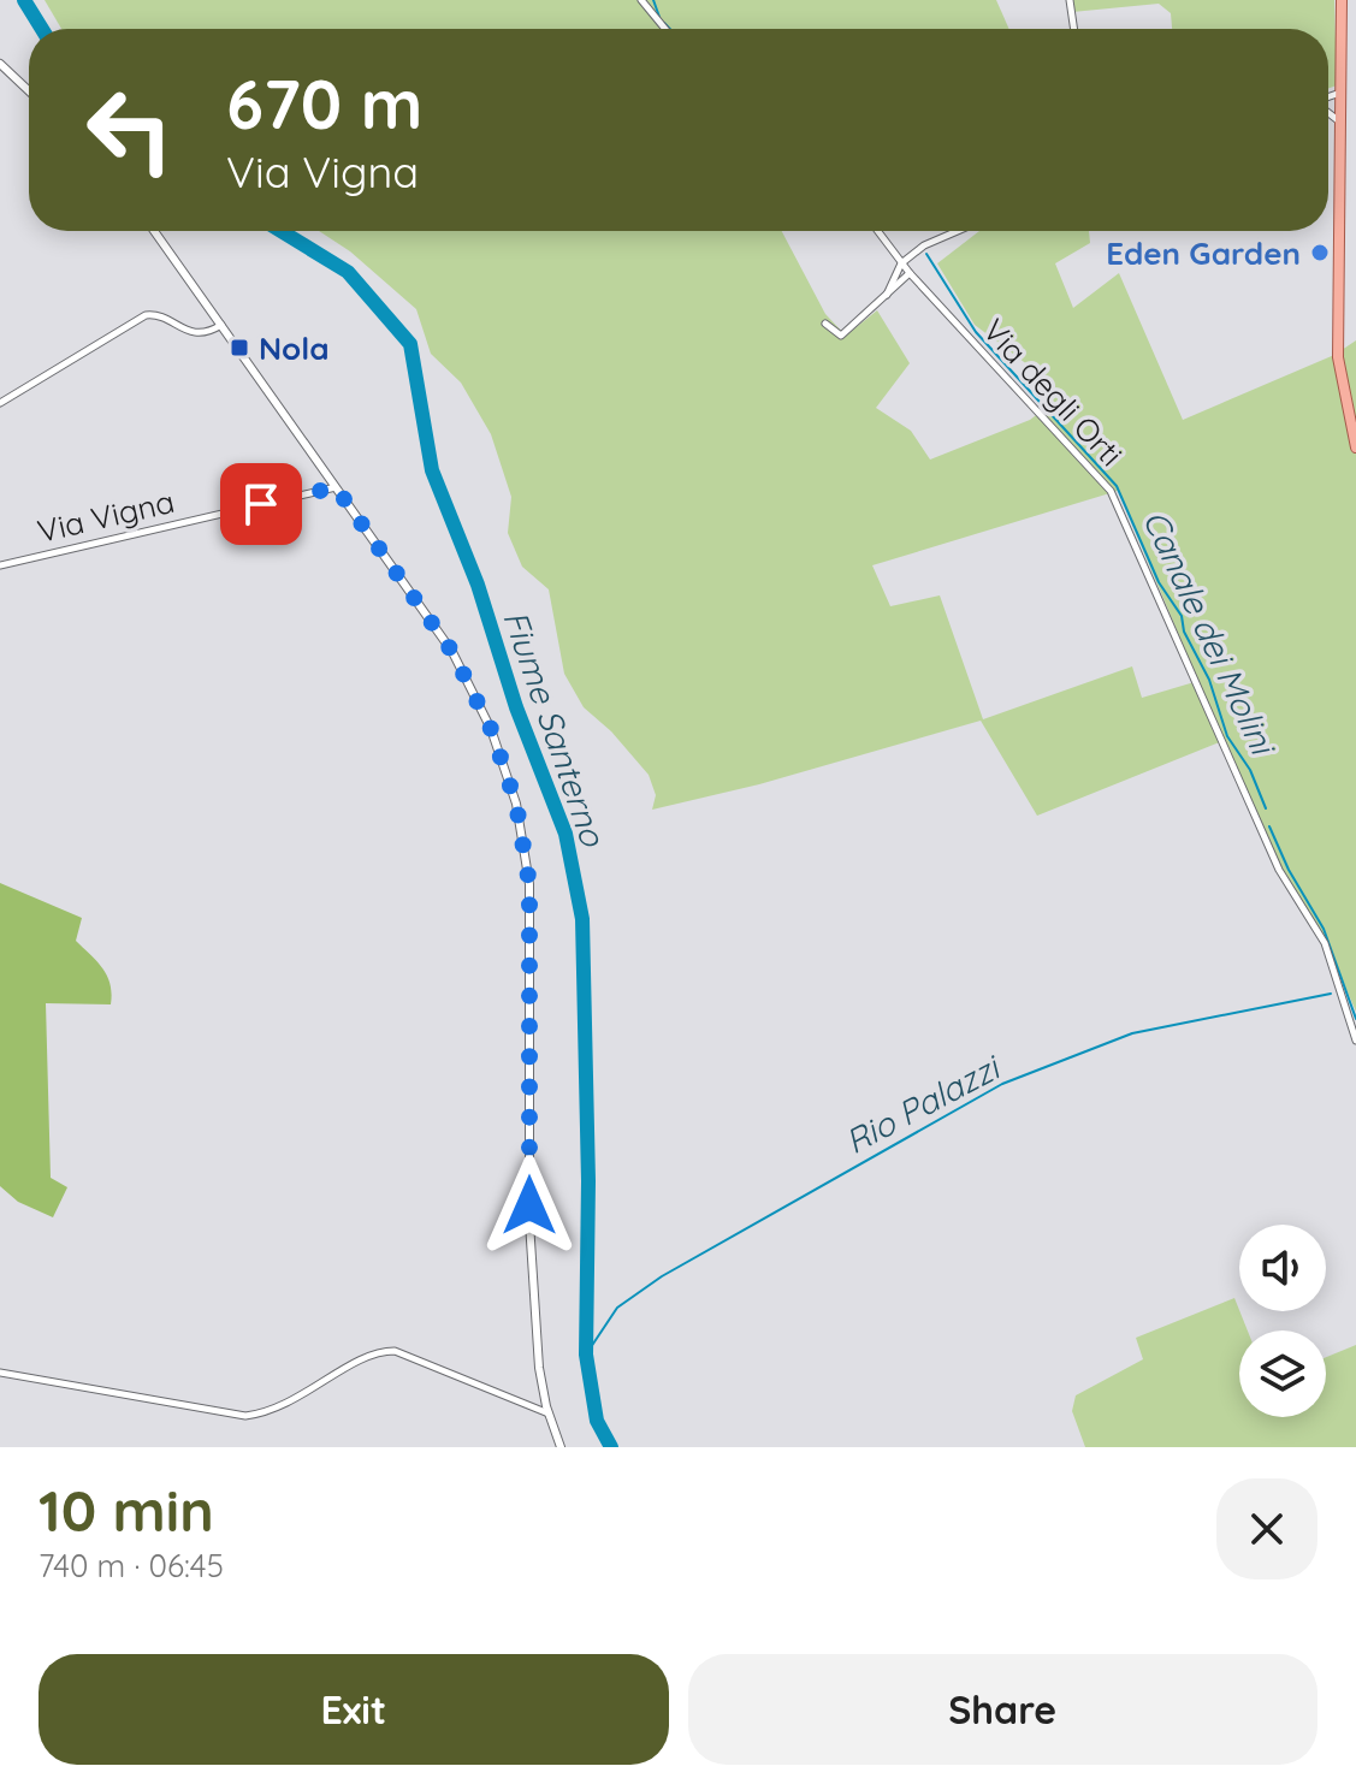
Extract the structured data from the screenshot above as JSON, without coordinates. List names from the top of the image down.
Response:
{
  "streets": {
    "street": ["Via degli Orti", "Via Vigna"]
  },
  "water": ["Canale dei Molini", "Fiume Santerno", "Rio Palazzi"],
  "places": {
    "other": ["Eden Garden"],
    "transit": ["Nola"]
  },
  "page": {
    "turn": ["670 m", "Via Vigna"],
    "heading": ["10 min", "740 m · 06:45"],
    "buttons": ["Exit", "Share"]
  }
}
